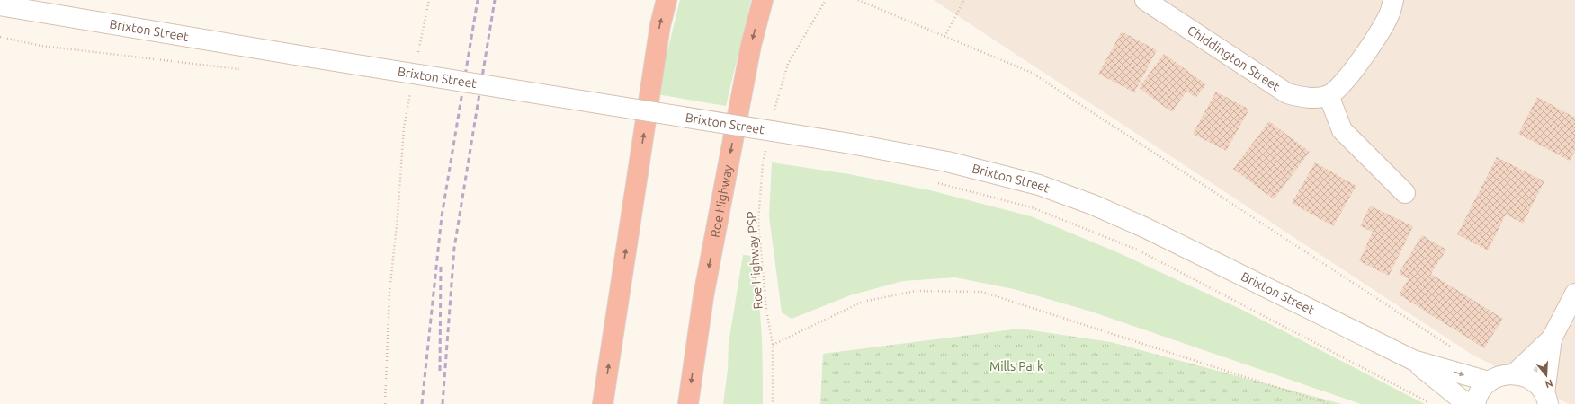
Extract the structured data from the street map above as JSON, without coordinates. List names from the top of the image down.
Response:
{
  "streets": {
    "highway": ["Roe Highway"],
    "main road": ["Brixton Street", "Chiddington Street"],
    "path": ["Roe Highway PSP"]
  },
  "parks": ["Mills Park"],
  "north": "bottom"
}
